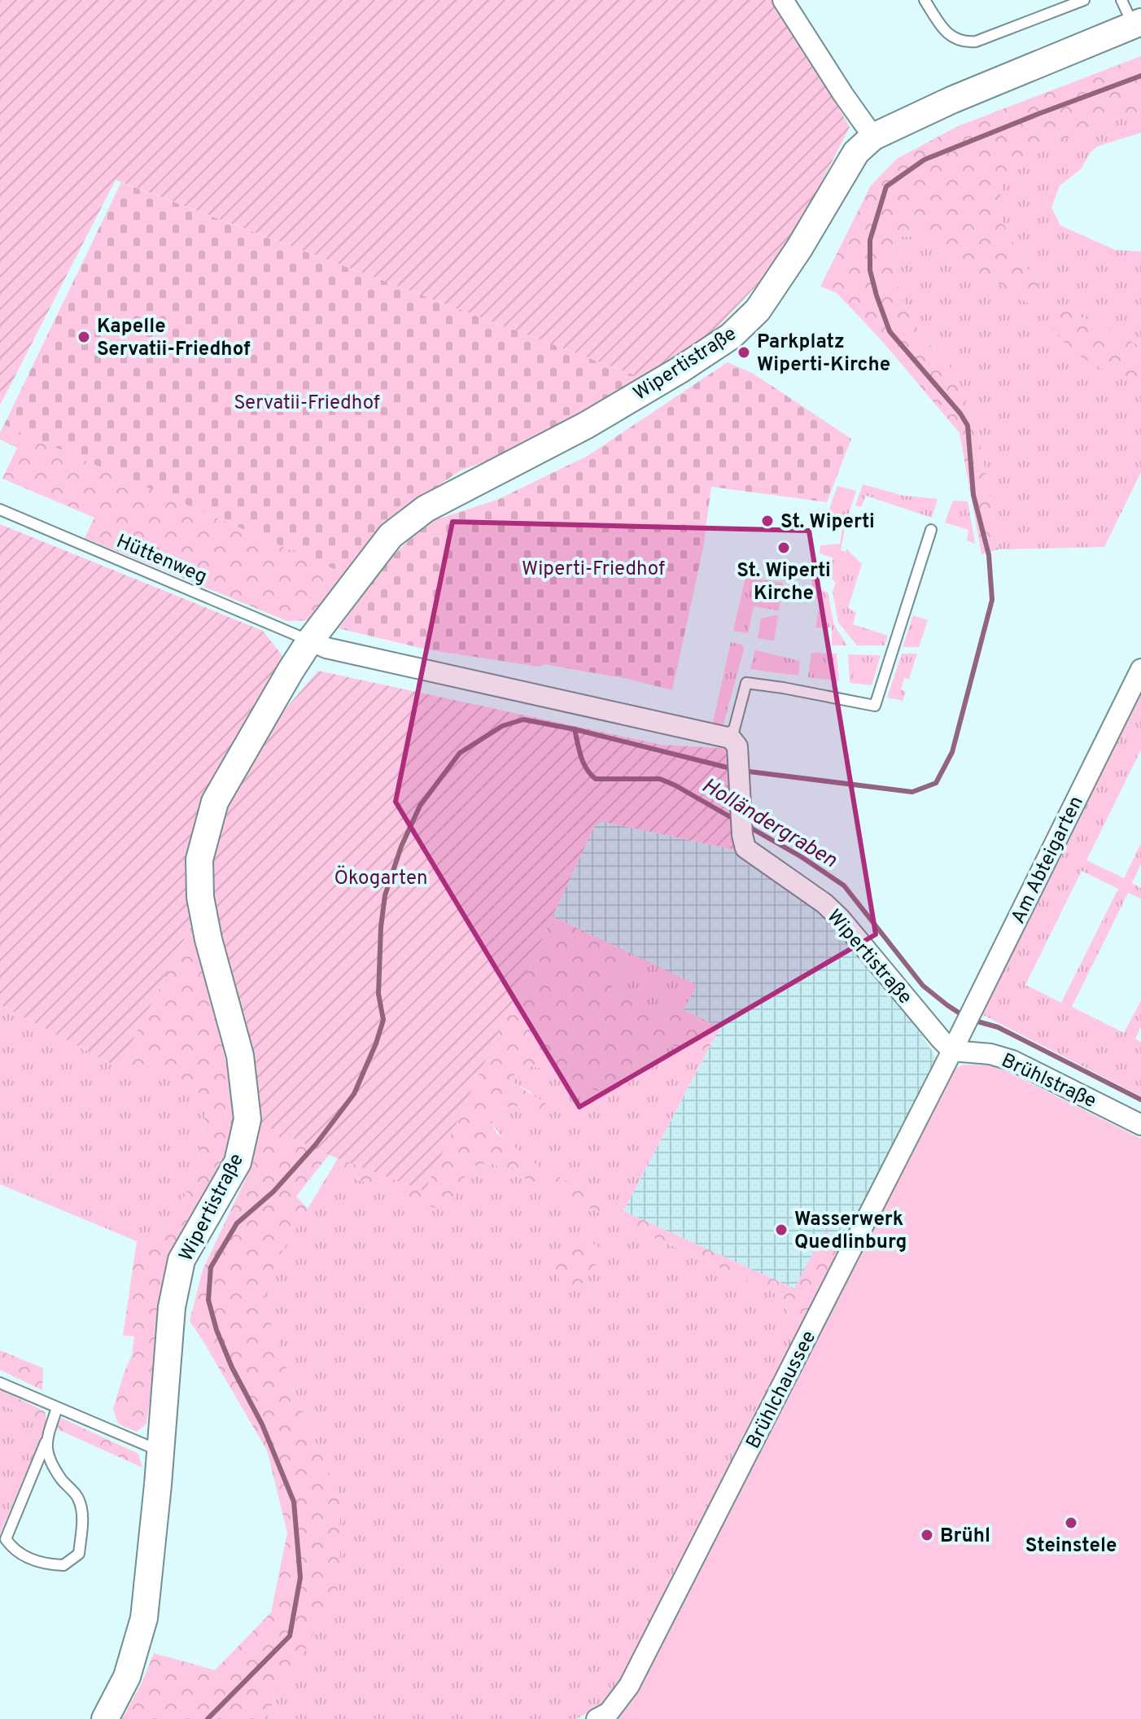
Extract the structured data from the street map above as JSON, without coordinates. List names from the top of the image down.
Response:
{
  "streets": {
    "street": [
      "Wipertistraße",
      "Am Abteigarten",
      "Brühlstraße",
      "Brühlchaussee"
    ],
    "lane": ["Hüttenweg"]
  },
  "crossings": [
    ["Wipertistraße", "Hüttenweg"],
    ["Wipertistraße", "Am Abteigarten"],
    ["Wipertistraße", "Brühlstraße"],
    ["Wipertistraße", "Brühlchaussee"],
    ["Am Abteigarten", "Brühlstraße"],
    ["Am Abteigarten", "Brühlchaussee"],
    ["Brühlstraße", "Brühlchaussee"]
  ],
  "water": ["Holländergraben"],
  "parks": ["Servatii-Friedhof", "Wiperti-Friedhof", "Ökogarten"],
  "places": [
    "Kapelle Servatii-Friedhof",
    "Parkplatz Wiperti-Kirche",
    "St. Wiperti",
    "St. Wiperti Kirche",
    "Wasserwerk Quedlinburg",
    "Steinstele",
    "Brühl"
  ]
}
